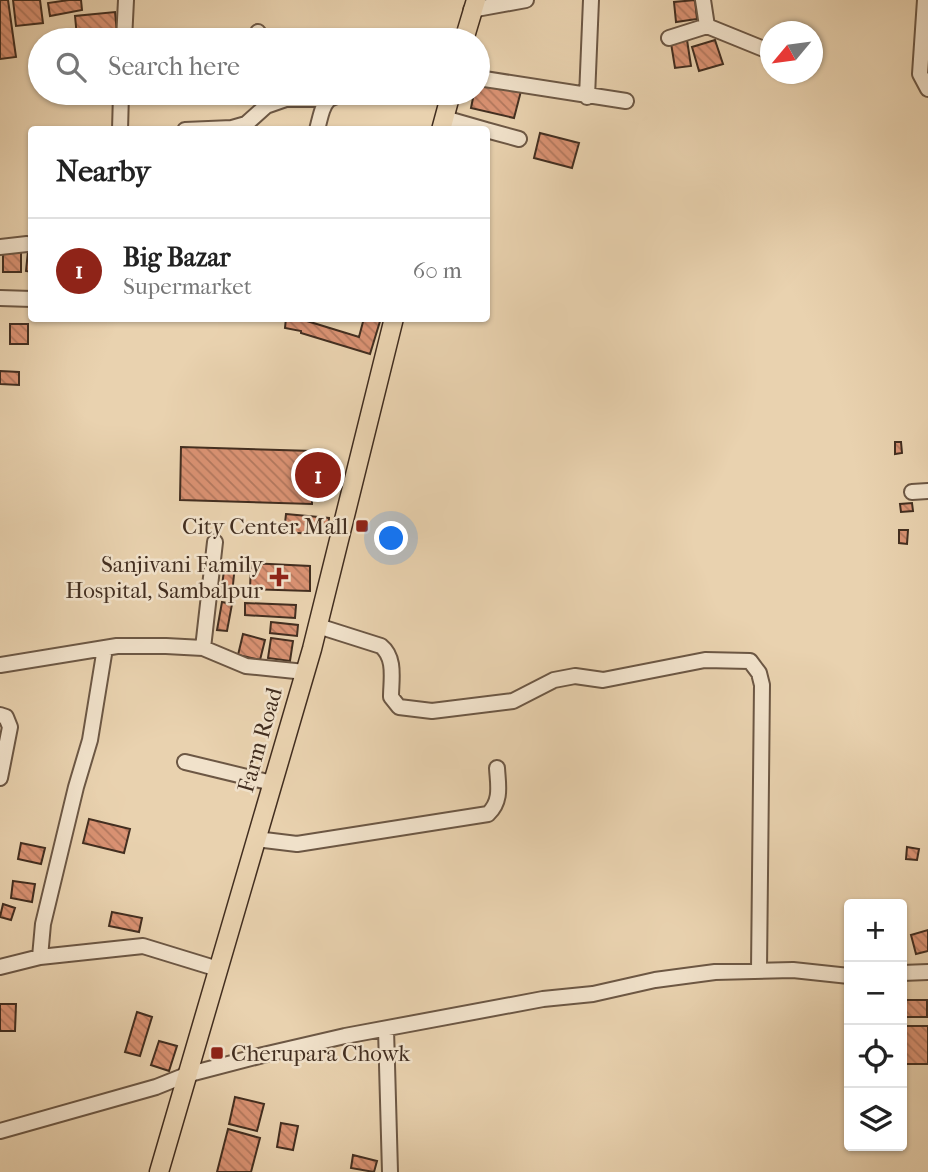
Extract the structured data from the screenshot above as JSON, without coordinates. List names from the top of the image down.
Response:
{
  "streets": {
    "main road": ["Farm Road"]
  },
  "places": {
    "transit": ["City Center Mall", "Cherupara Chowk"],
    "health": ["Sanjivani Family Hospital, Sambalpur"]
  },
  "north": "bottom left",
  "page": {
    "search": "Search here",
    "heading": "Nearby",
    "list": [
      {
        "mark": "1",
        "name": "Big Bazar",
        "note": "Supermarket",
        "value": "60 m"
      }
    ],
    "pins": "1",
    "map_buttons": ["+", "−"]
  }
}
